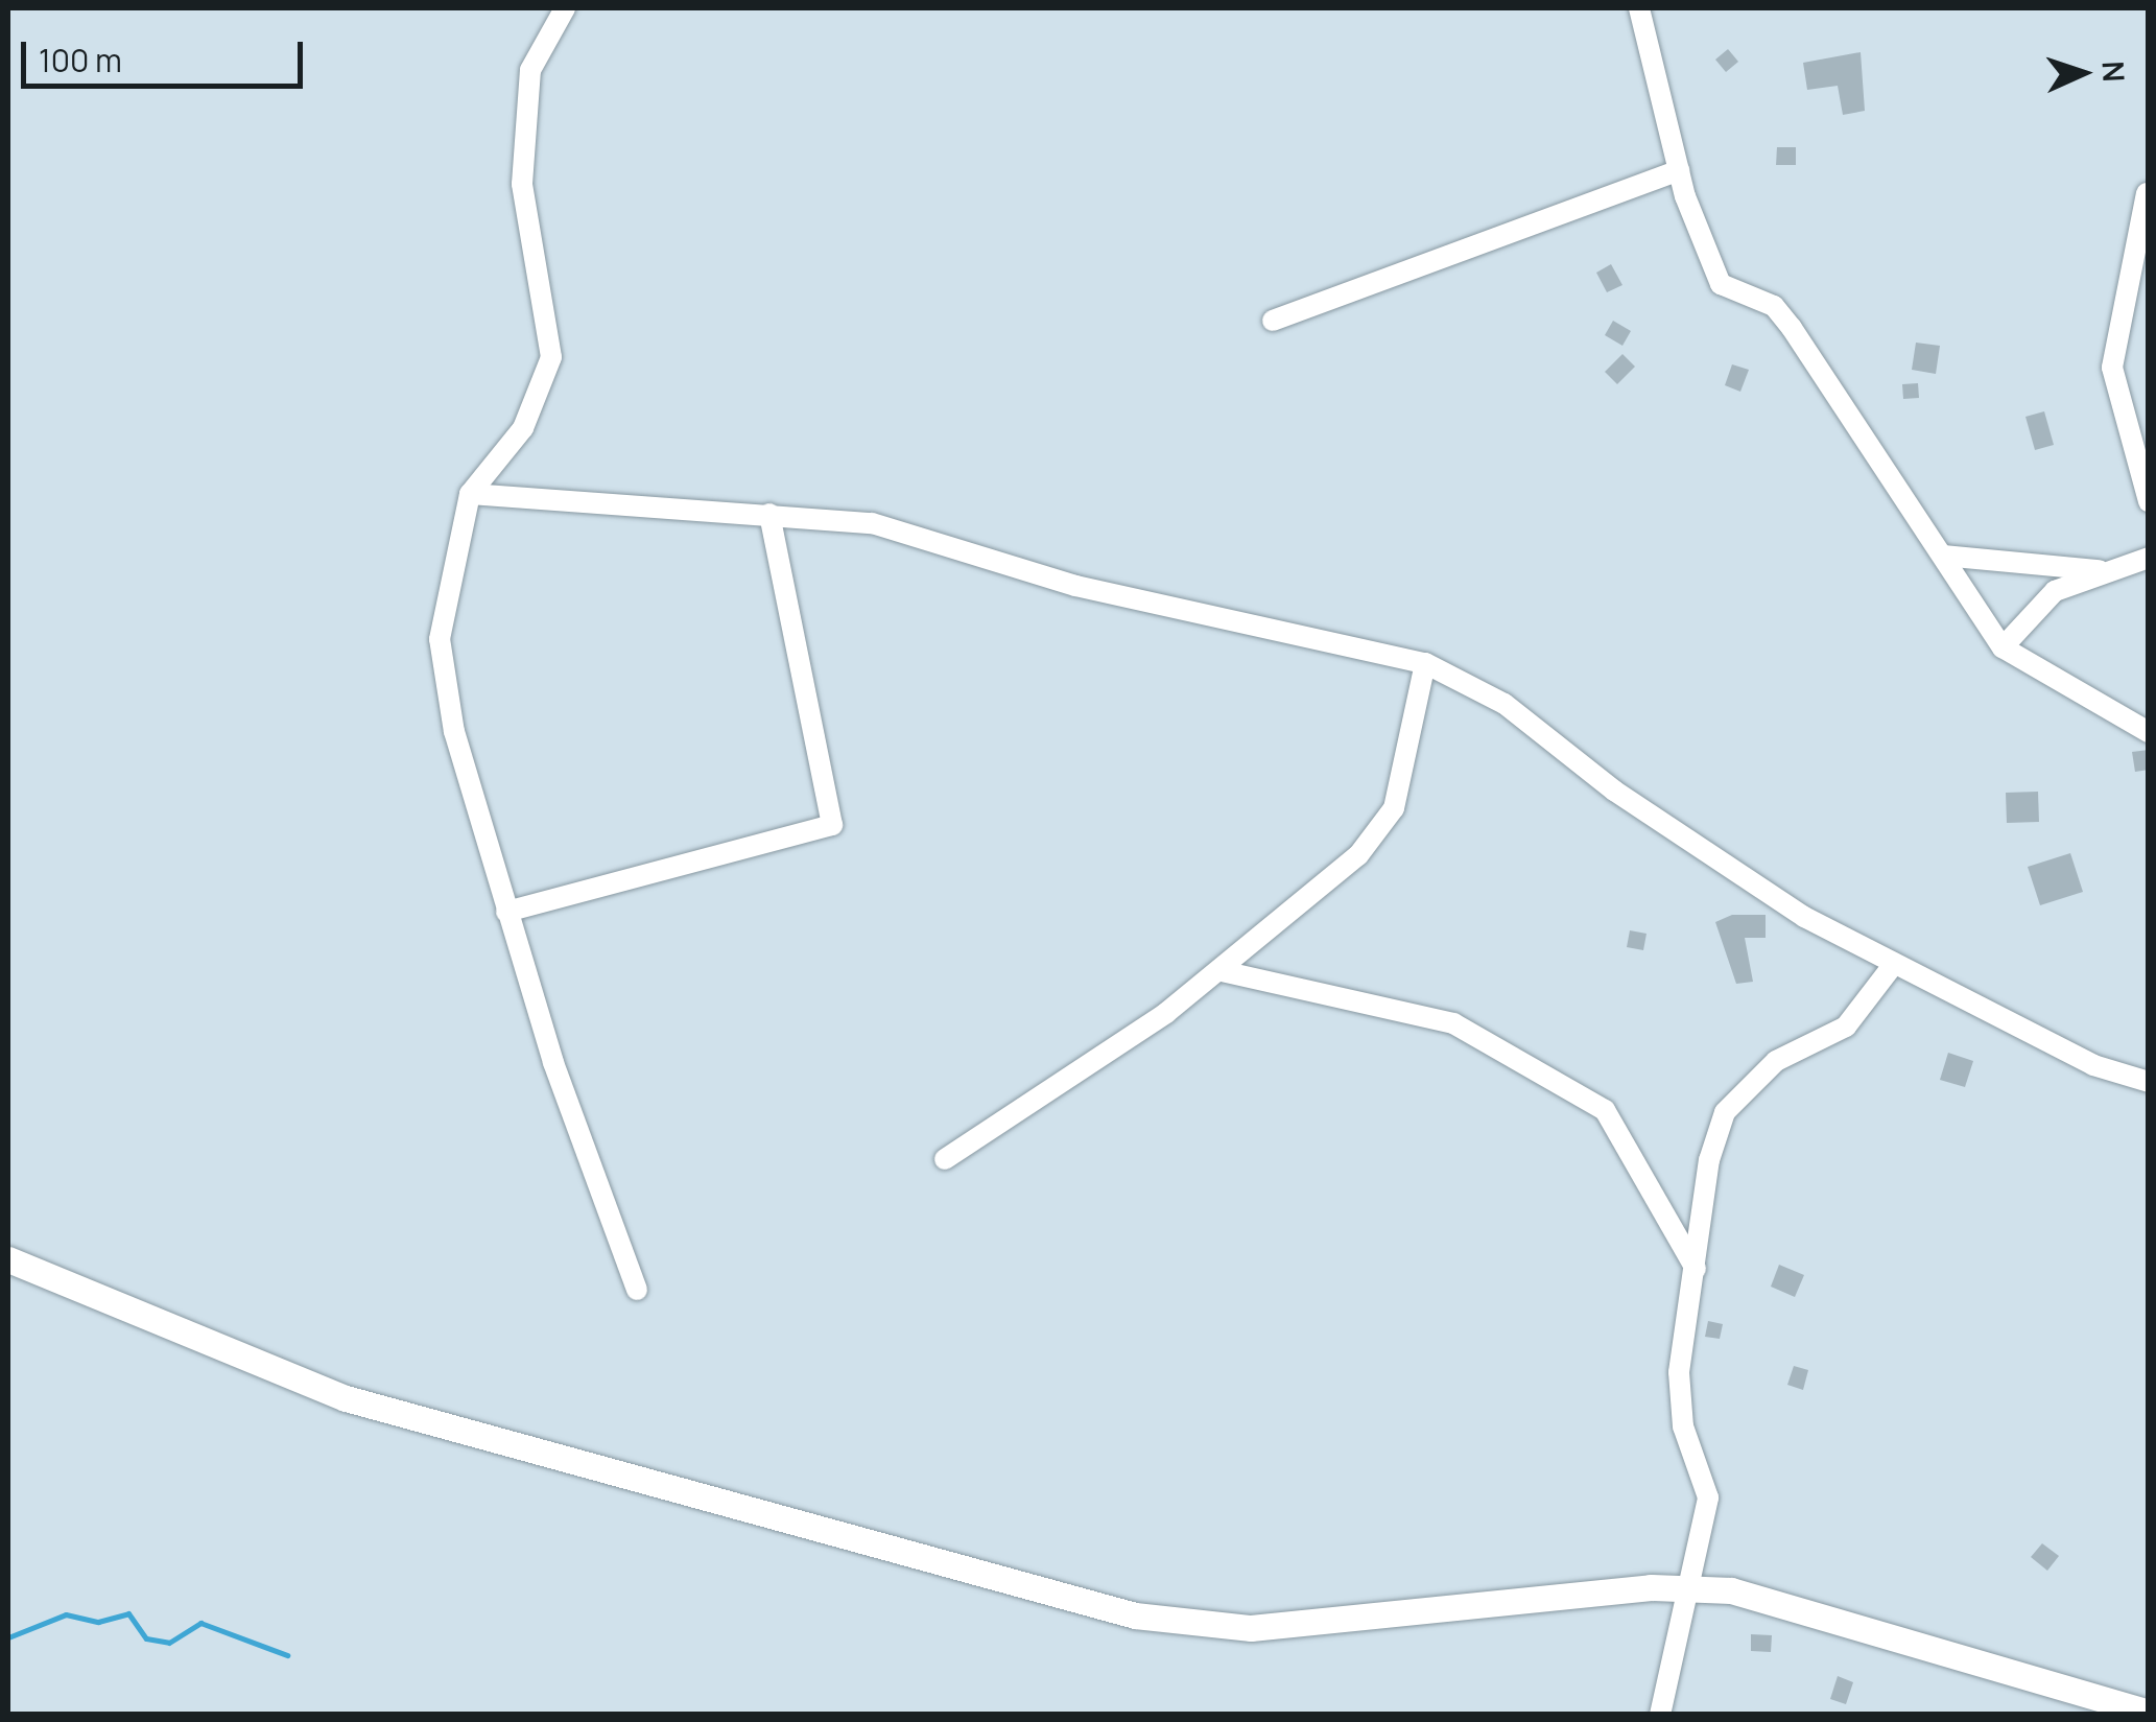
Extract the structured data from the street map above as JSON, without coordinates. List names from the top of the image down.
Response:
{
  "scale_bar": "100 m",
  "north": "right"
}
